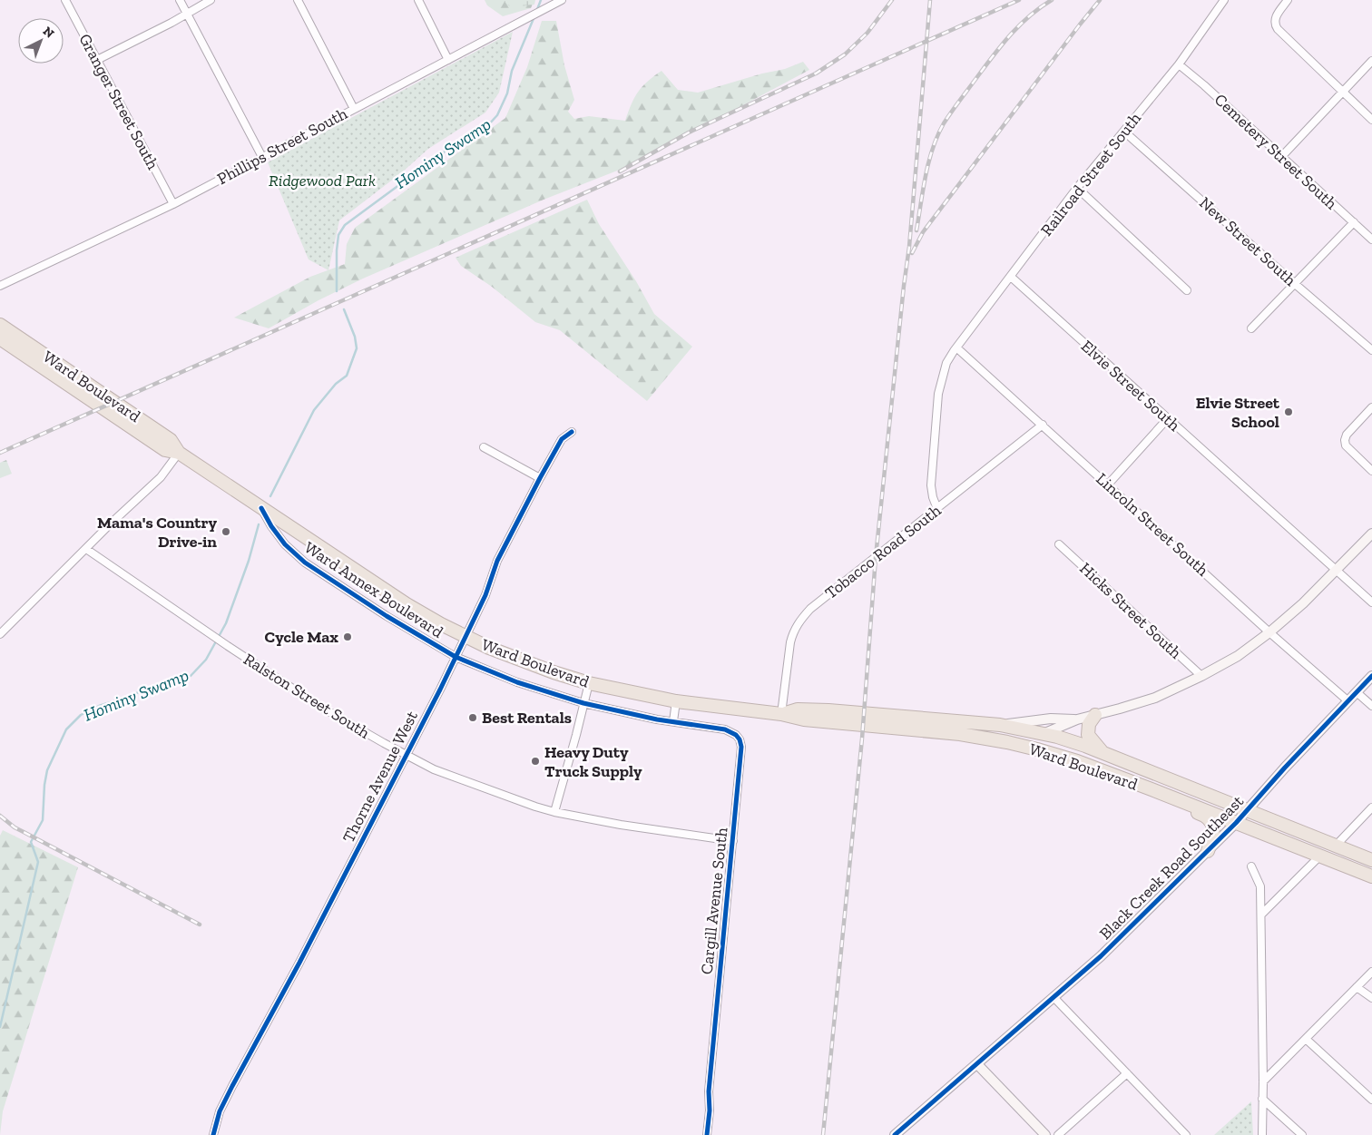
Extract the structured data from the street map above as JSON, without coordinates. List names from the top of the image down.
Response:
{
  "streets": {
    "highway": ["Ward Boulevard"],
    "street": [
      "Granger Street South",
      "Phillips Street South",
      "Cemetery Street South",
      "Railroad Street South",
      "New Street South",
      "Elvie Street South",
      "Lincoln Street South",
      "Tobacco Road South",
      "Ward Annex Boulevard",
      "Hicks Street South",
      "Ralston Street South",
      "Thorne Avenue West",
      "Black Creek Road Southeast",
      "Cargill Avenue South"
    ]
  },
  "crossings": [
    ["Granger Street South", "Phillips Street South"],
    ["Cemetery Street South", "Railroad Street South"],
    ["Railroad Street South", "New Street South"],
    ["Railroad Street South", "Elvie Street South"],
    ["Railroad Street South", "Lincoln Street South"],
    ["Railroad Street South", "Tobacco Road South"],
    ["Ward Boulevard", "Tobacco Road South"],
    ["Ward Boulevard", "Ward Annex Boulevard"],
    ["Ward Boulevard", "Thorne Avenue West"],
    ["Ward Boulevard", "Black Creek Road Southeast"],
    ["Lincoln Street South", "Tobacco Road South"],
    ["Lincoln Street South", "Black Creek Road Southeast"],
    ["Ward Annex Boulevard", "Thorne Avenue West"],
    ["Ward Annex Boulevard", "Cargill Avenue South"],
    ["Ralston Street South", "Thorne Avenue West"],
    ["Ralston Street South", "Cargill Avenue South"]
  ],
  "water": ["Hominy Swamp"],
  "parks": ["Ridgewood Park"],
  "places": [
    "Elvie Street School",
    "Mama's Country Drive-in",
    "Cycle Max",
    "Best Rentals",
    "Heavy Duty Truck Supply"
  ],
  "north": "top right"
}
